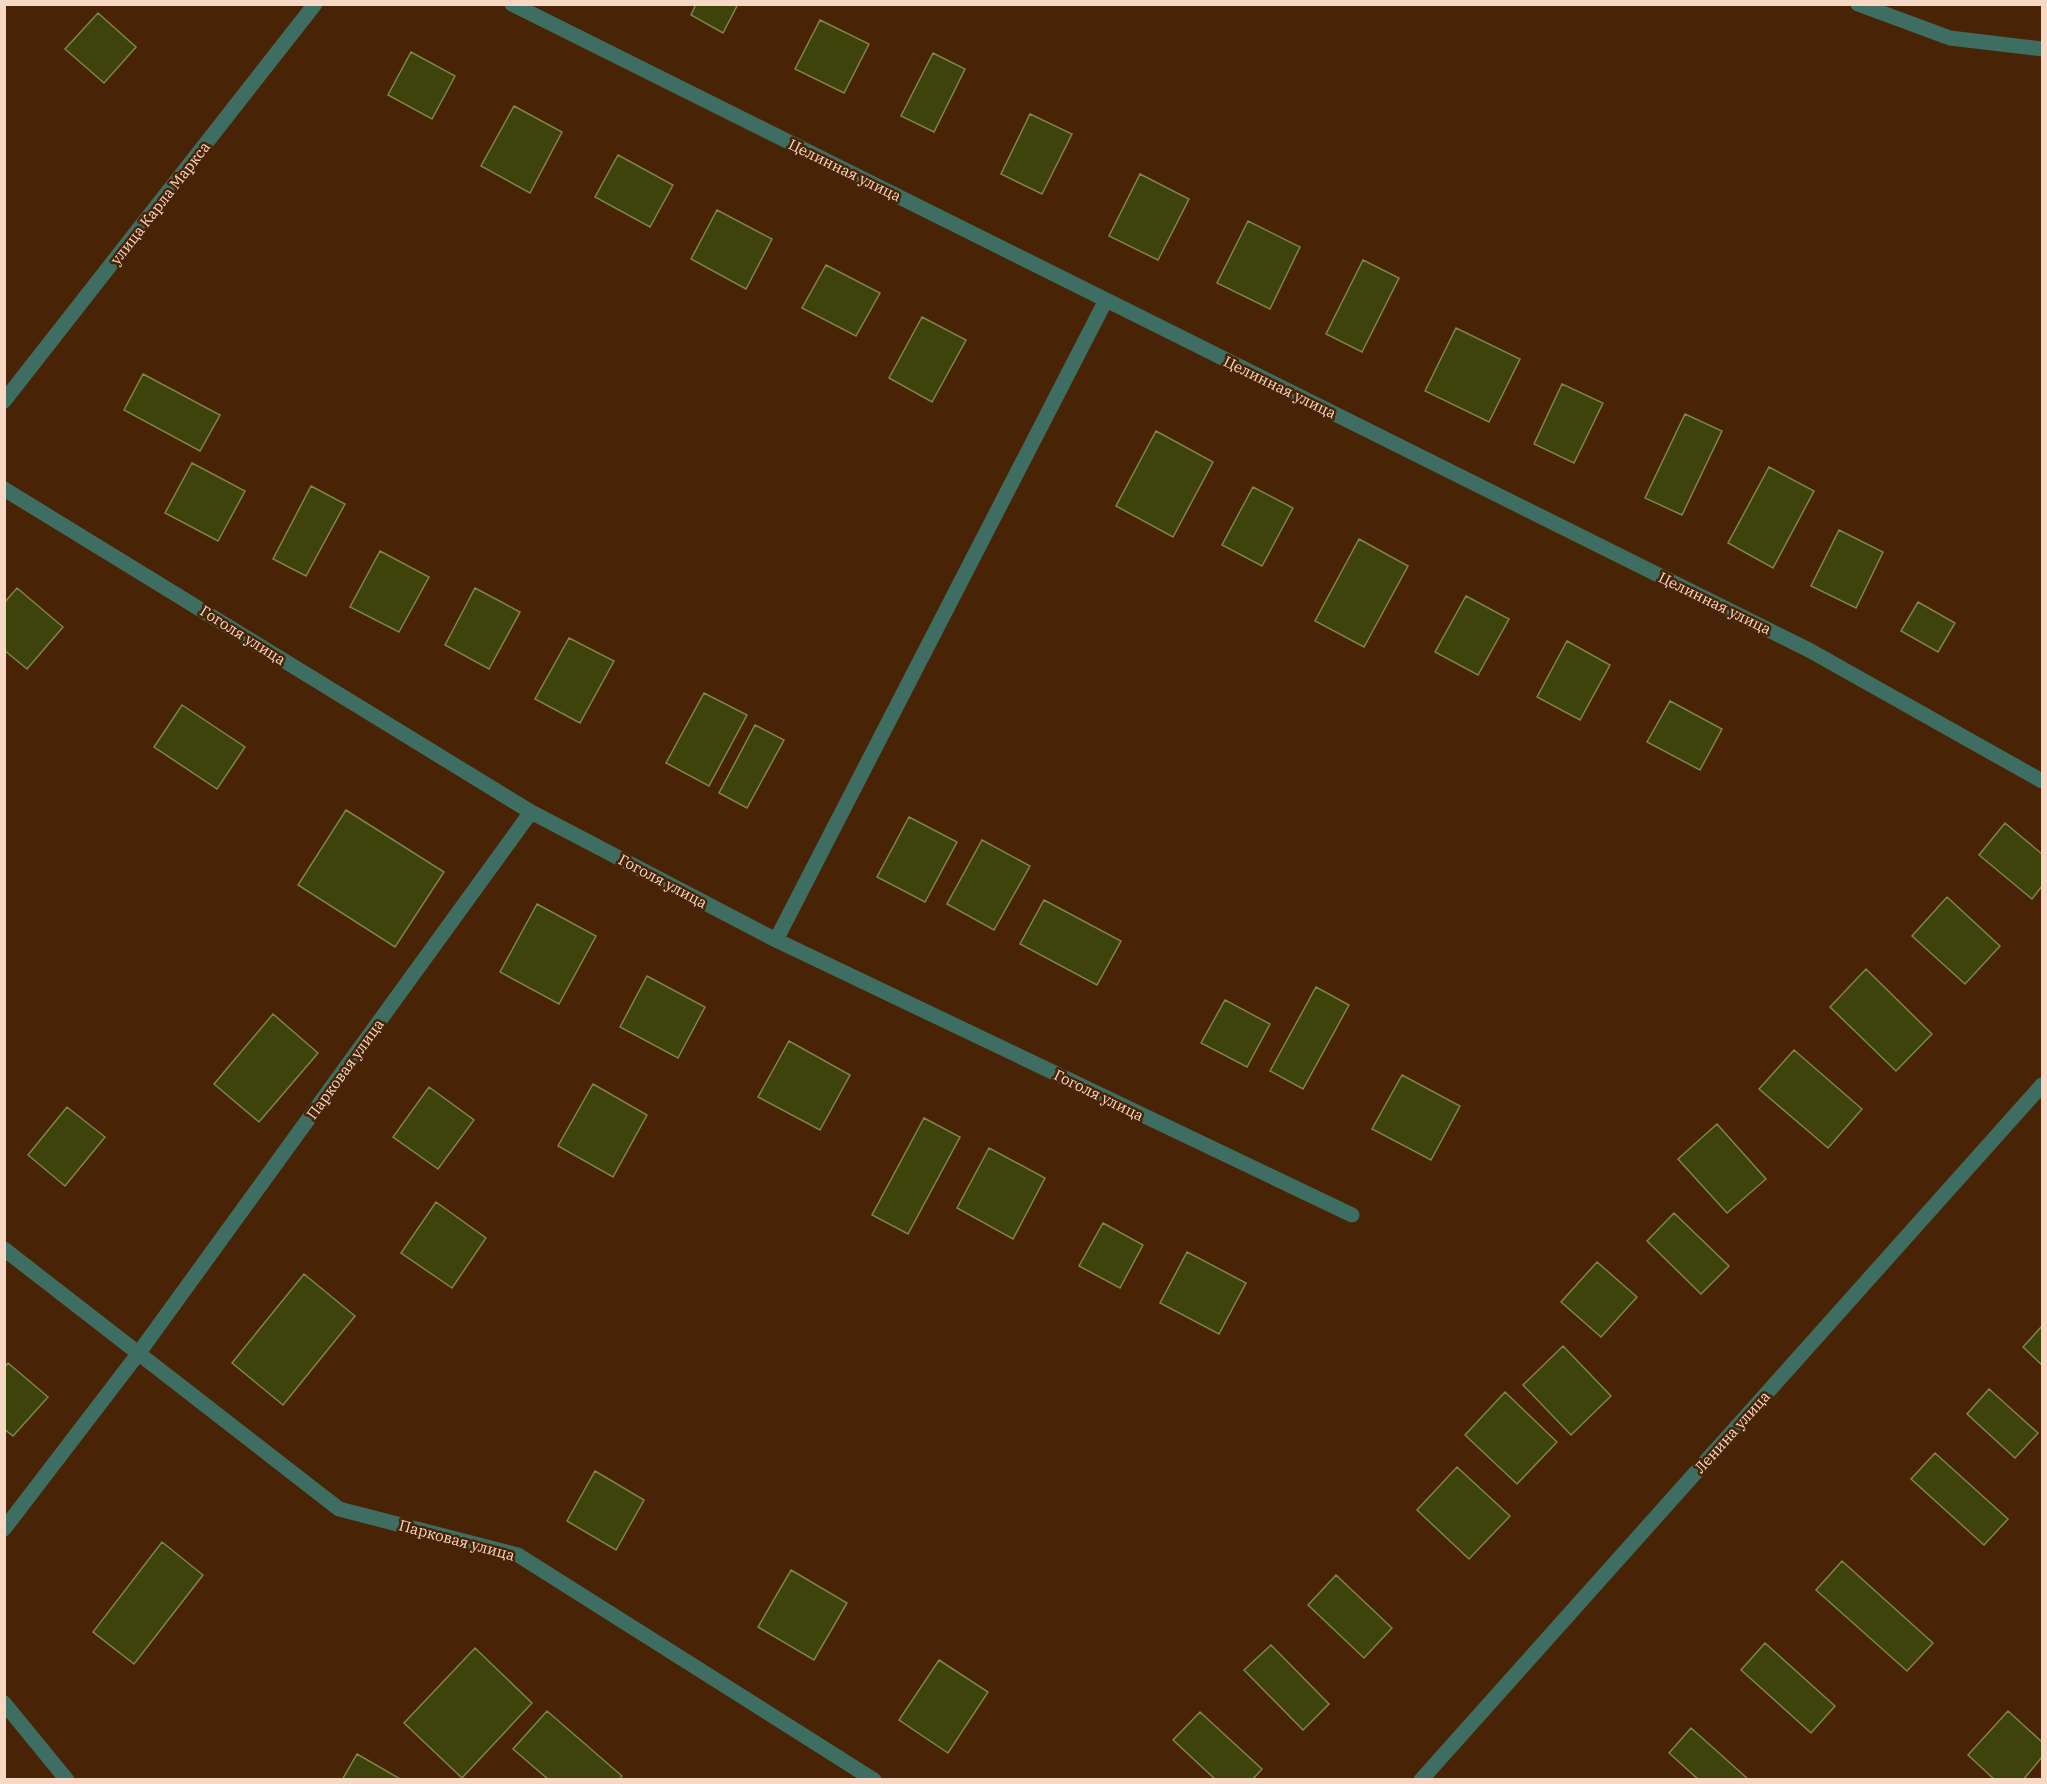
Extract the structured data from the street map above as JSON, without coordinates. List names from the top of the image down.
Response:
{
  "streets": {
    "street": [
      "Целинная улица",
      "улица Карла Маркса",
      "Гоголя улица",
      "Парковая улица",
      "Ленина улица"
    ]
  },
  "crossings": [
    ["Гоголя улица", "Парковая улица"]
  ]
}
